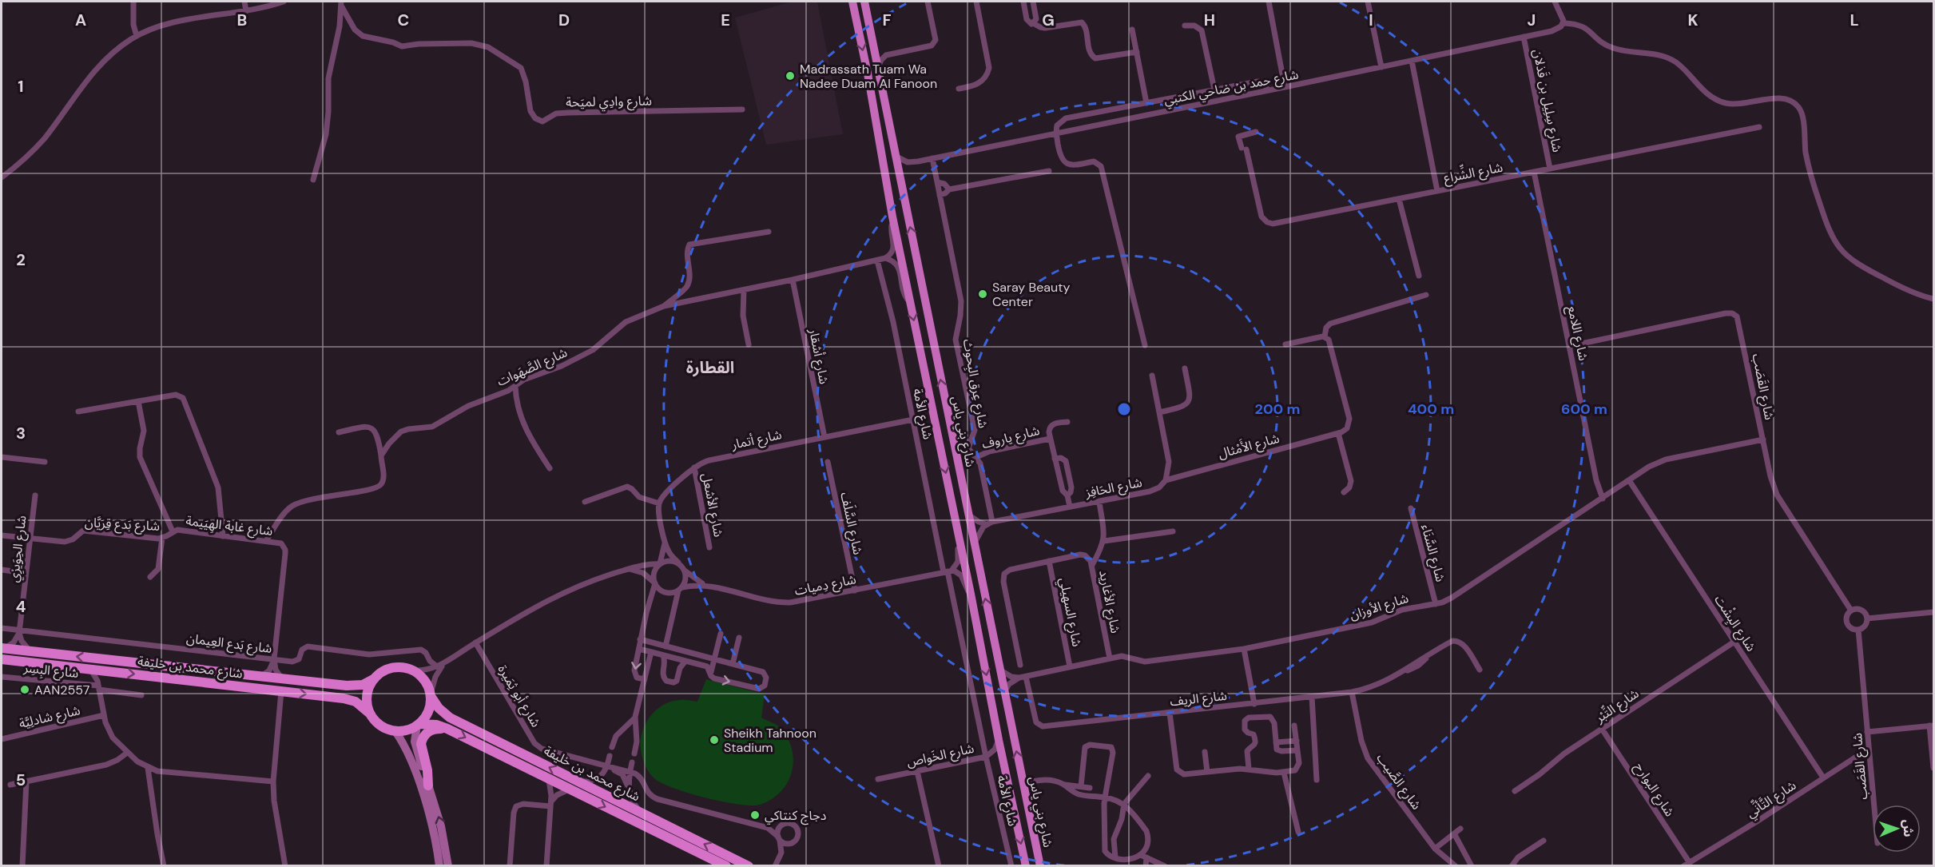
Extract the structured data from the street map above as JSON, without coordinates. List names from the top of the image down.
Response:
{
  "streets": {
    "highway": ["شارع محمد بن خليفة"],
    "main road": ["شارع بني ياس"],
    "street": [
      "شارع حمد بن ضاحي الكتبي",
      "شارع سِلِيل بن قَذلان",
      "شارع وادِي لميَحة",
      "شارع الشِّراع",
      "شارع اللامع",
      "شارع أشقار",
      "شارع الصَّهَوات",
      "شارع عِرق البِحوث",
      "شارع القَصَب",
      "شارع الأمة",
      "شارع ياروف",
      "شارع أتمار",
      "شارع الأَمْثال",
      "شارع الحَافِز",
      "شارع الأشعل",
      "شارع السَّلَف",
      "شارع بَدع قِرَيَّان",
      "شارع غابة الهِيَيمة",
      "شارع الحِوَيزِي",
      "شارع السَّنَاء",
      "شارع دِميات",
      "شارع الأغاريد",
      "شارع الأوزان",
      "شارع السهيلي",
      "شارع البِشْت",
      "شارع بَدع العِيمان",
      "شارع البِسِر",
      "شارع أبو ثِمَيرة",
      "شارع الريف",
      "شارع التِّبْر",
      "شارع شادلِيَّة",
      "شارع الخَواص",
      "شارع الصَّيب",
      "شارع البوارح",
      "شارع التَّأنِّي"
    ]
  },
  "crossings": [
    ["شارع حمد بن ضاحي الكتبي", "شارع سِلِيل بن قَذلان"],
    ["شارع حمد بن ضاحي الكتبي", "شارع عِرق البِحوث"],
    ["شارع سِلِيل بن قَذلان", "شارع الشِّراع"],
    ["شارع الشِّراع", "شارع اللامع"],
    ["شارع اللامع", "شارع القَصَب"],
    ["شارع اللامع", "شارع الأوزان"],
    ["شارع أشقار", "شارع الصَّهَوات"],
    ["شارع أشقار", "شارع أتمار"],
    ["شارع الصَّهَوات", "شارع الأمة"],
    ["شارع عِرق البِحوث", "شارع ياروف"],
    ["شارع عِرق البِحوث", "شارع الحَافِز"],
    ["شارع القَصَب", "شارع الأوزان"],
    ["شارع القَصَب", "شارع التَّأنِّي"],
    ["شارع الأمة", "شارع أتمار"],
    ["شارع الأمة", "شارع دِميات"],
    ["شارع الأمة", "شارع الخَواص"],
    ["شارع بني ياس", "شارع الخَواص"],
    ["شارع ياروف", "شارع الحَافِز"],
    ["شارع أتمار", "شارع الأشعل"],
    ["شارع الأَمْثال", "شارع الحَافِز"],
    ["شارع السَّلَف", "شارع دِميات"],
    ["شارع بَدع قِرَيَّان", "شارع غابة الهِيَيمة"],
    ["شارع بَدع قِرَيَّان", "شارع الحِوَيزِي"],
    ["شارع غابة الهِيَيمة", "شارع بَدع العِيمان"],
    ["شارع الحِوَيزِي", "شارع بَدع العِيمان"],
    ["شارع السَّنَاء", "شارع الأوزان"],
    ["شارع الأغاريد", "شارع الأوزان"],
    ["شارع الأغاريد", "شارع السهيلي"],
    ["شارع الأوزان", "شارع السهيلي"],
    ["شارع الأوزان", "شارع البِشْت"],
    ["شارع الأوزان", "شارع الريف"],
    ["شارع البِشْت", "شارع التِّبْر"],
    ["شارع البِشْت", "شارع التَّأنِّي"],
    ["شارع الريف", "شارع الصَّيب"],
    ["شارع التِّبْر", "شارع البوارح"],
    ["شارع البوارح", "شارع التَّأنِّي"]
  ],
  "districts": ["القطارة"],
  "places": [
    "Madrassath Tuam Wa Nadee Duam Al Fanoon",
    "Saray Beauty Center",
    "AAN2557",
    "Sheikh Tahnoon Stadium",
    "دجاج كنتاكي"
  ],
  "north": "right",
  "grid": {
    "columns": [
      "A",
      "B",
      "C",
      "D",
      "E",
      "F",
      "G",
      "H",
      "I",
      "J",
      "K",
      "L"
    ],
    "rows": [
      "1",
      "2",
      "3",
      "4",
      "5"
    ]
  },
  "rings": ["200 m", "400 m", "600 m"]
}
